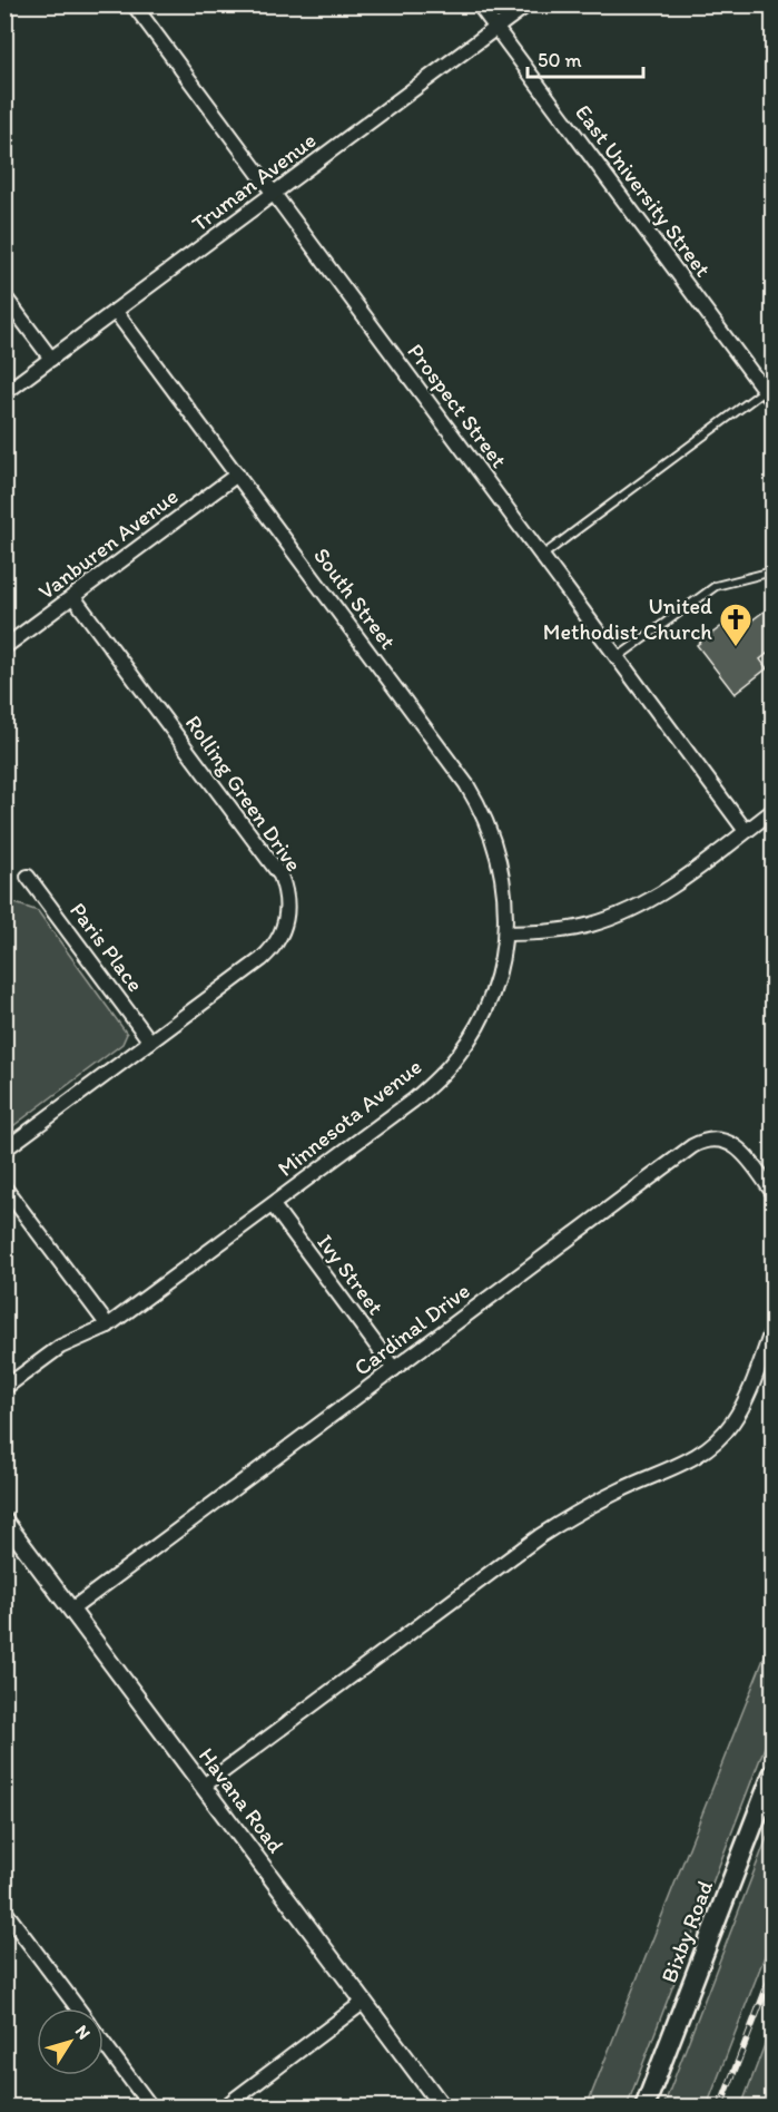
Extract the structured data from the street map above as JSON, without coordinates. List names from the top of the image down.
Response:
{
  "streets": {
    "main road": ["Bixby Road"],
    "street": [
      "Truman Avenue",
      "East University Street",
      "Prospect Street",
      "Vanburen Avenue",
      "South Street",
      "Rolling Green Drive",
      "Paris Place",
      "Minnesota Avenue",
      "Ivy Street",
      "Cardinal Drive",
      "Havana Road"
    ]
  },
  "crossings": [
    ["Truman Avenue", "East University Street"],
    ["Truman Avenue", "Prospect Street"],
    ["Truman Avenue", "South Street"],
    ["Vanburen Avenue", "South Street"],
    ["Vanburen Avenue", "Rolling Green Drive"],
    ["South Street", "Minnesota Avenue"],
    ["Rolling Green Drive", "Paris Place"],
    ["Minnesota Avenue", "Ivy Street"],
    ["Ivy Street", "Cardinal Drive"],
    ["Cardinal Drive", "Havana Road"]
  ],
  "places": {
    "church": ["United Methodist Church"]
  },
  "scale_bar": "50 m",
  "north": "top right"
}
